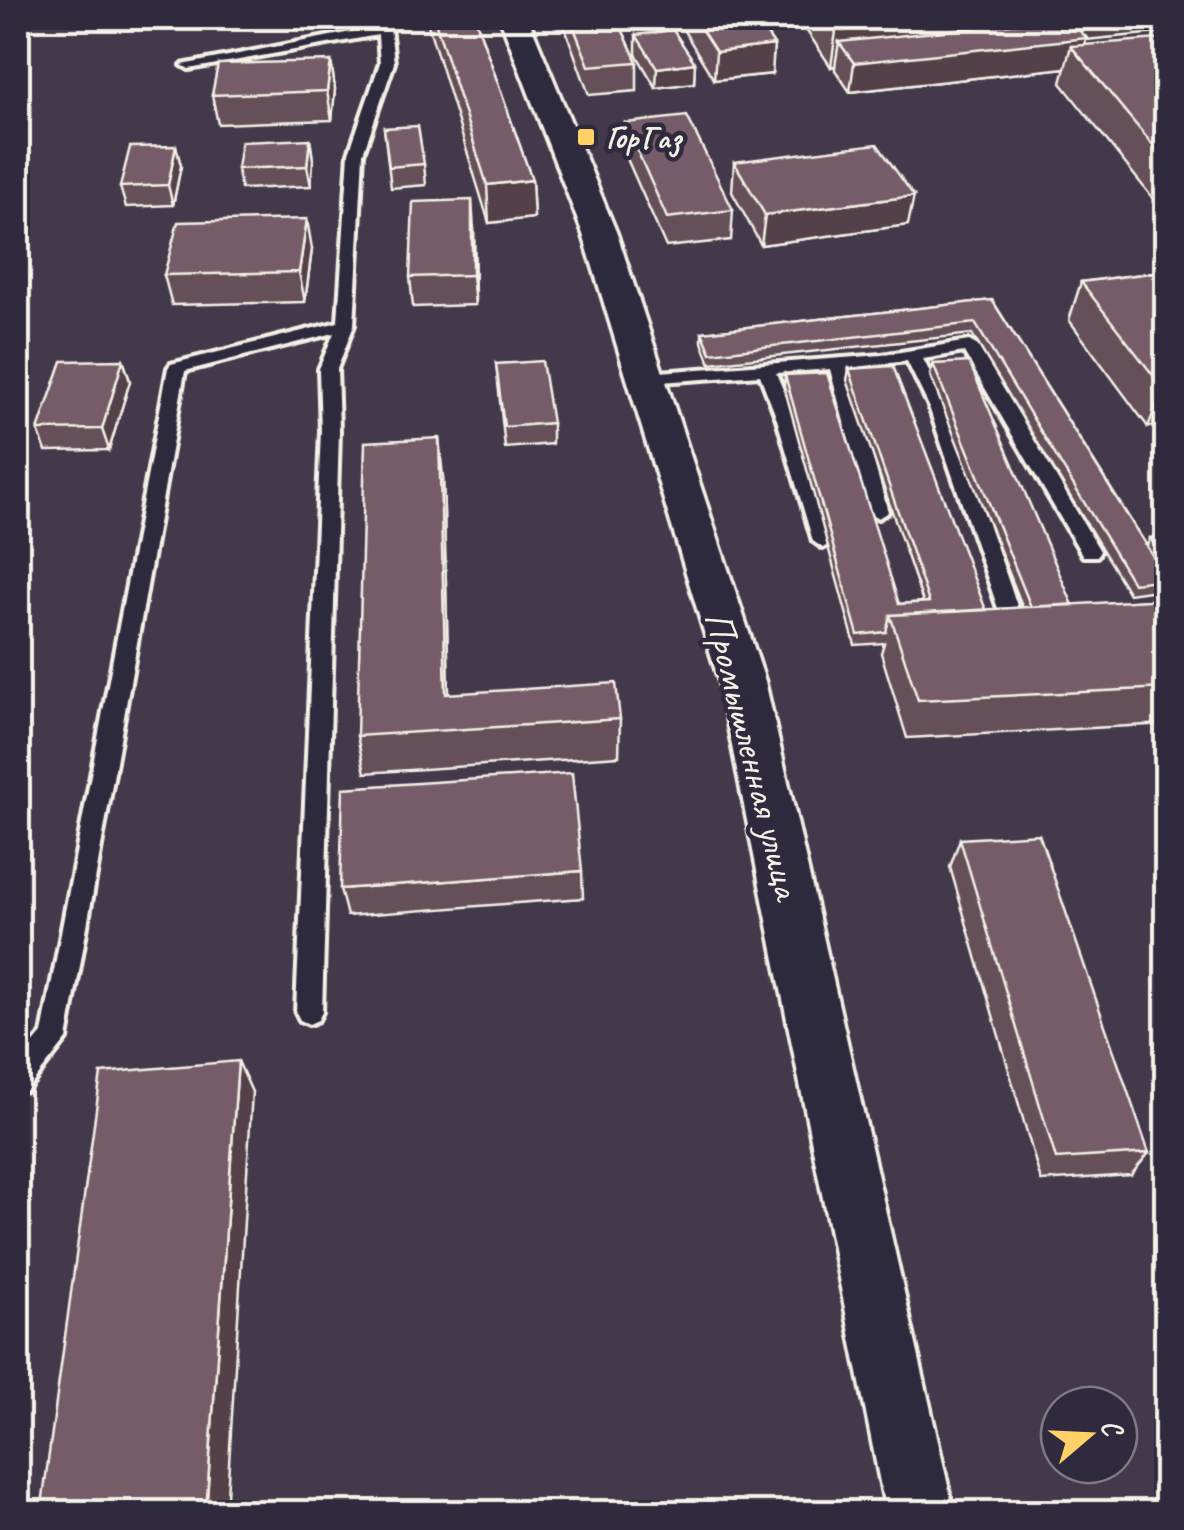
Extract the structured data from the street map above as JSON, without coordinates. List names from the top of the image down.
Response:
{
  "streets": {
    "street": ["Промышленная улица"]
  },
  "places": {
    "transit": ["ГорГаз"]
  },
  "north": "right"
}
